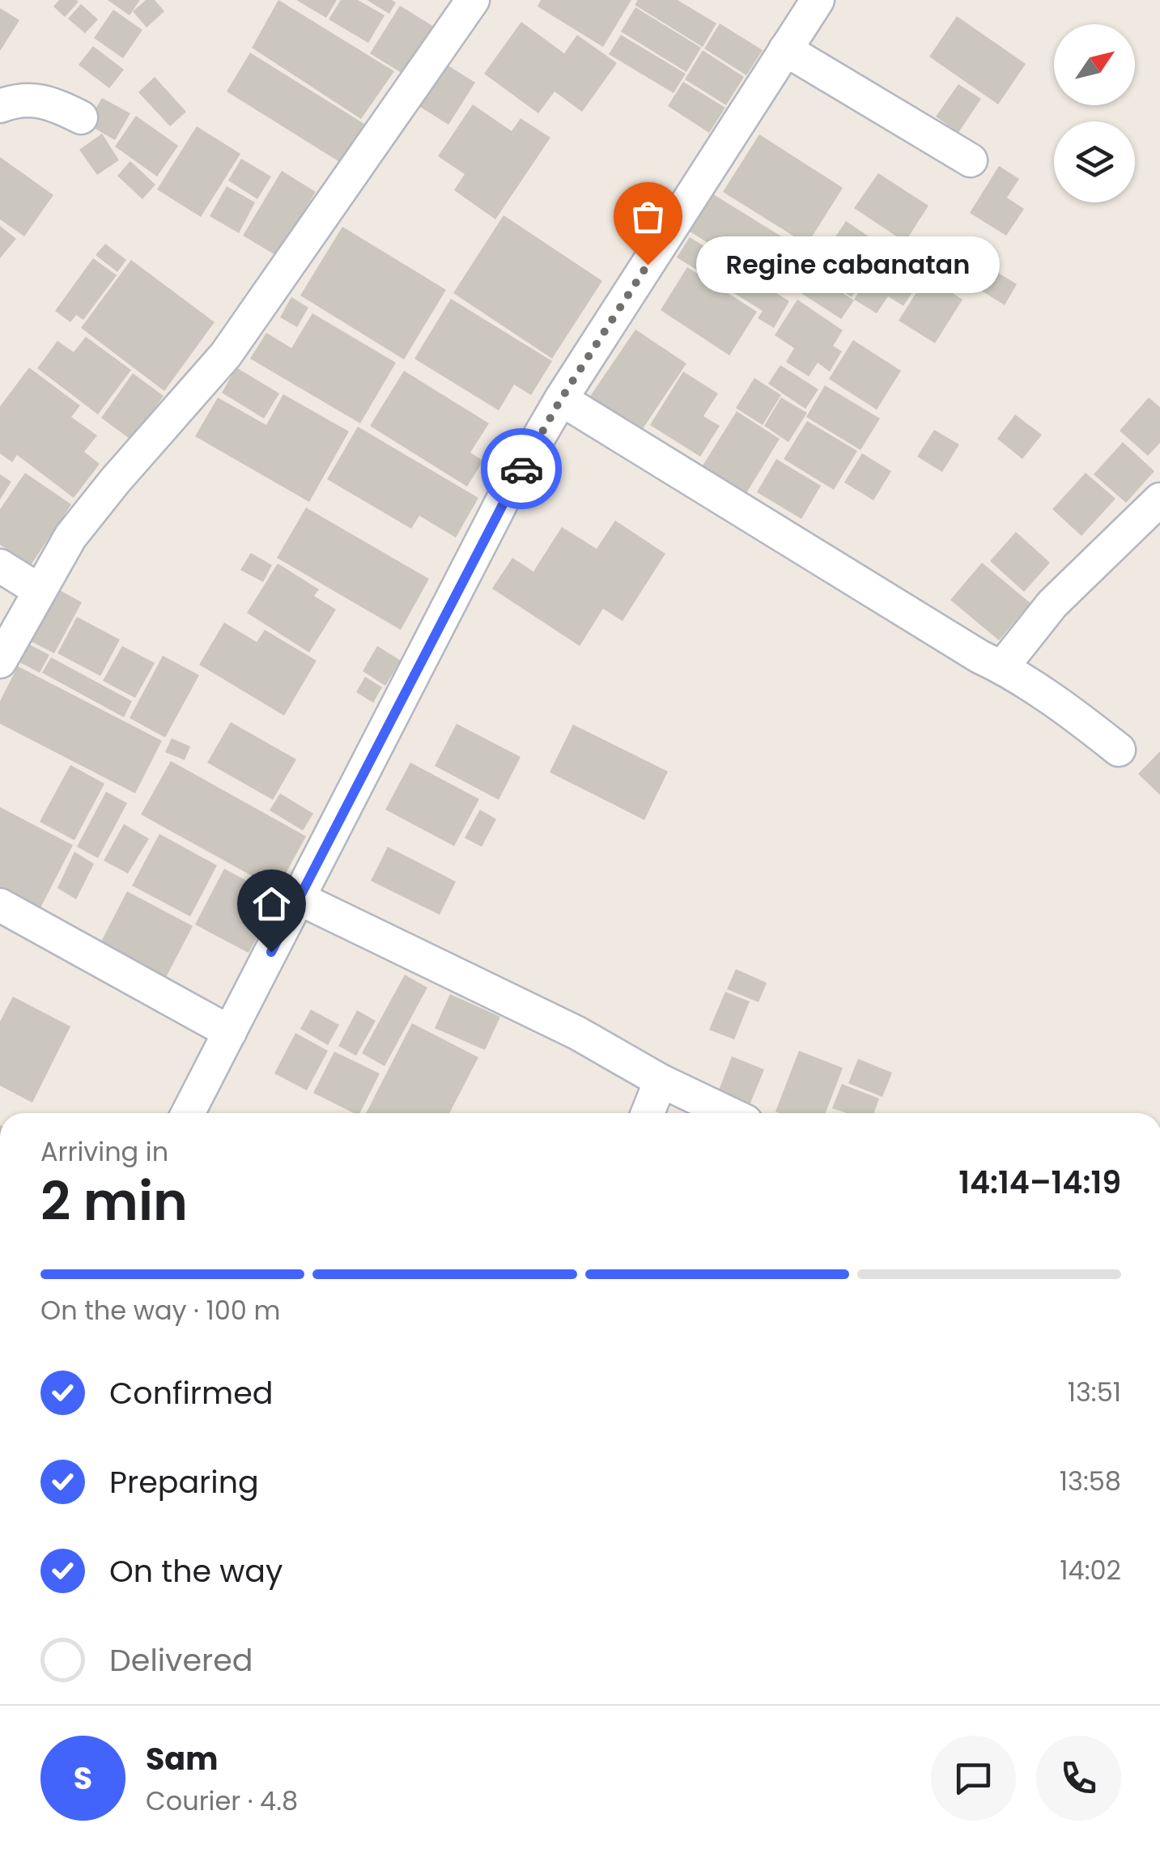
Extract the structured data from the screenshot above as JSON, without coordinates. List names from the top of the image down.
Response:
{
  "places": ["Regine cabanatan"],
  "north": "top right",
  "page": {
    "bubble": "Regine cabanatan",
    "heading": ["2 min", "Arriving in", "14:14–14:19"],
    "panel": ["Sam", "Courier · 4.8"],
    "bar": "On the way · 100 m",
    "list": [
      ["Confirmed", "13:51"],
      ["Preparing", "13:58"],
      ["On the way", "14:02"],
      "Delivered"
    ],
    "round": "S"
  }
}
